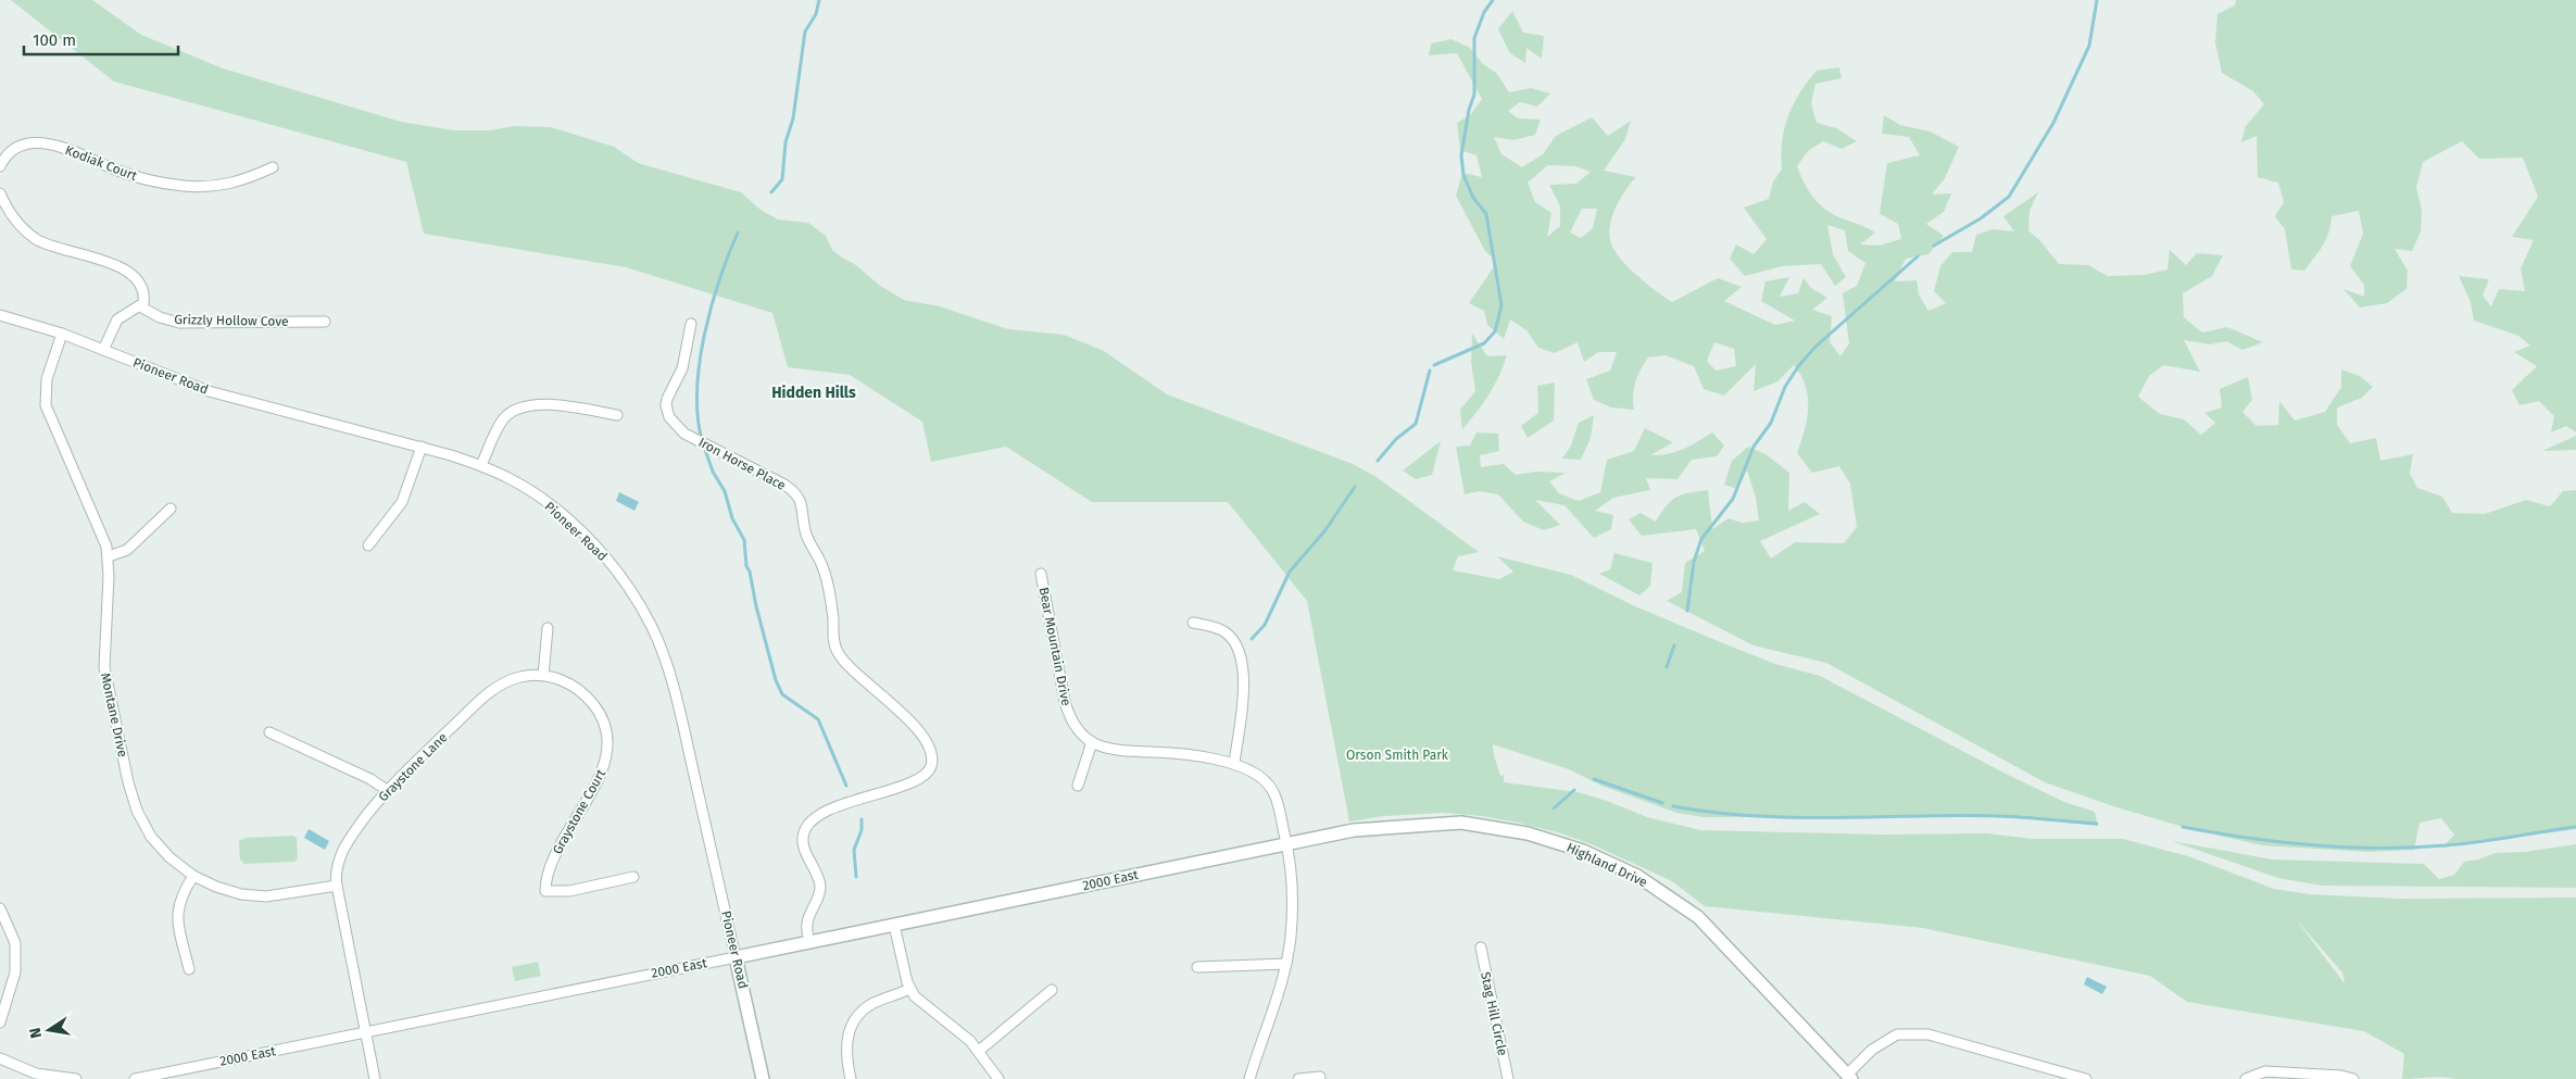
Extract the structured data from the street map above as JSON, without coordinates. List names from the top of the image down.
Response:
{
  "streets": {
    "street": [
      "Kodiak Court",
      "Grizzly Hollow Cove",
      "Pioneer Road",
      "Iron Horse Place",
      "Bear Mountain Drive",
      "Montane Drive",
      "Graystone Lane",
      "Graystone Court",
      "Highland Drive",
      "2000 East",
      "Stag Hill Circle"
    ]
  },
  "crossings": [
    ["Pioneer Road", "Montane Drive"],
    ["Pioneer Road", "2000 East"],
    ["Iron Horse Place", "2000 East"],
    ["Montane Drive", "Graystone Lane"],
    ["Graystone Lane", "Graystone Court"],
    ["Graystone Lane", "2000 East"],
    ["Highland Drive", "2000 East"]
  ],
  "districts": ["Hidden Hills"],
  "parks": ["Orson Smith Park"],
  "scale_bar": "100 m",
  "north": "left"
}
